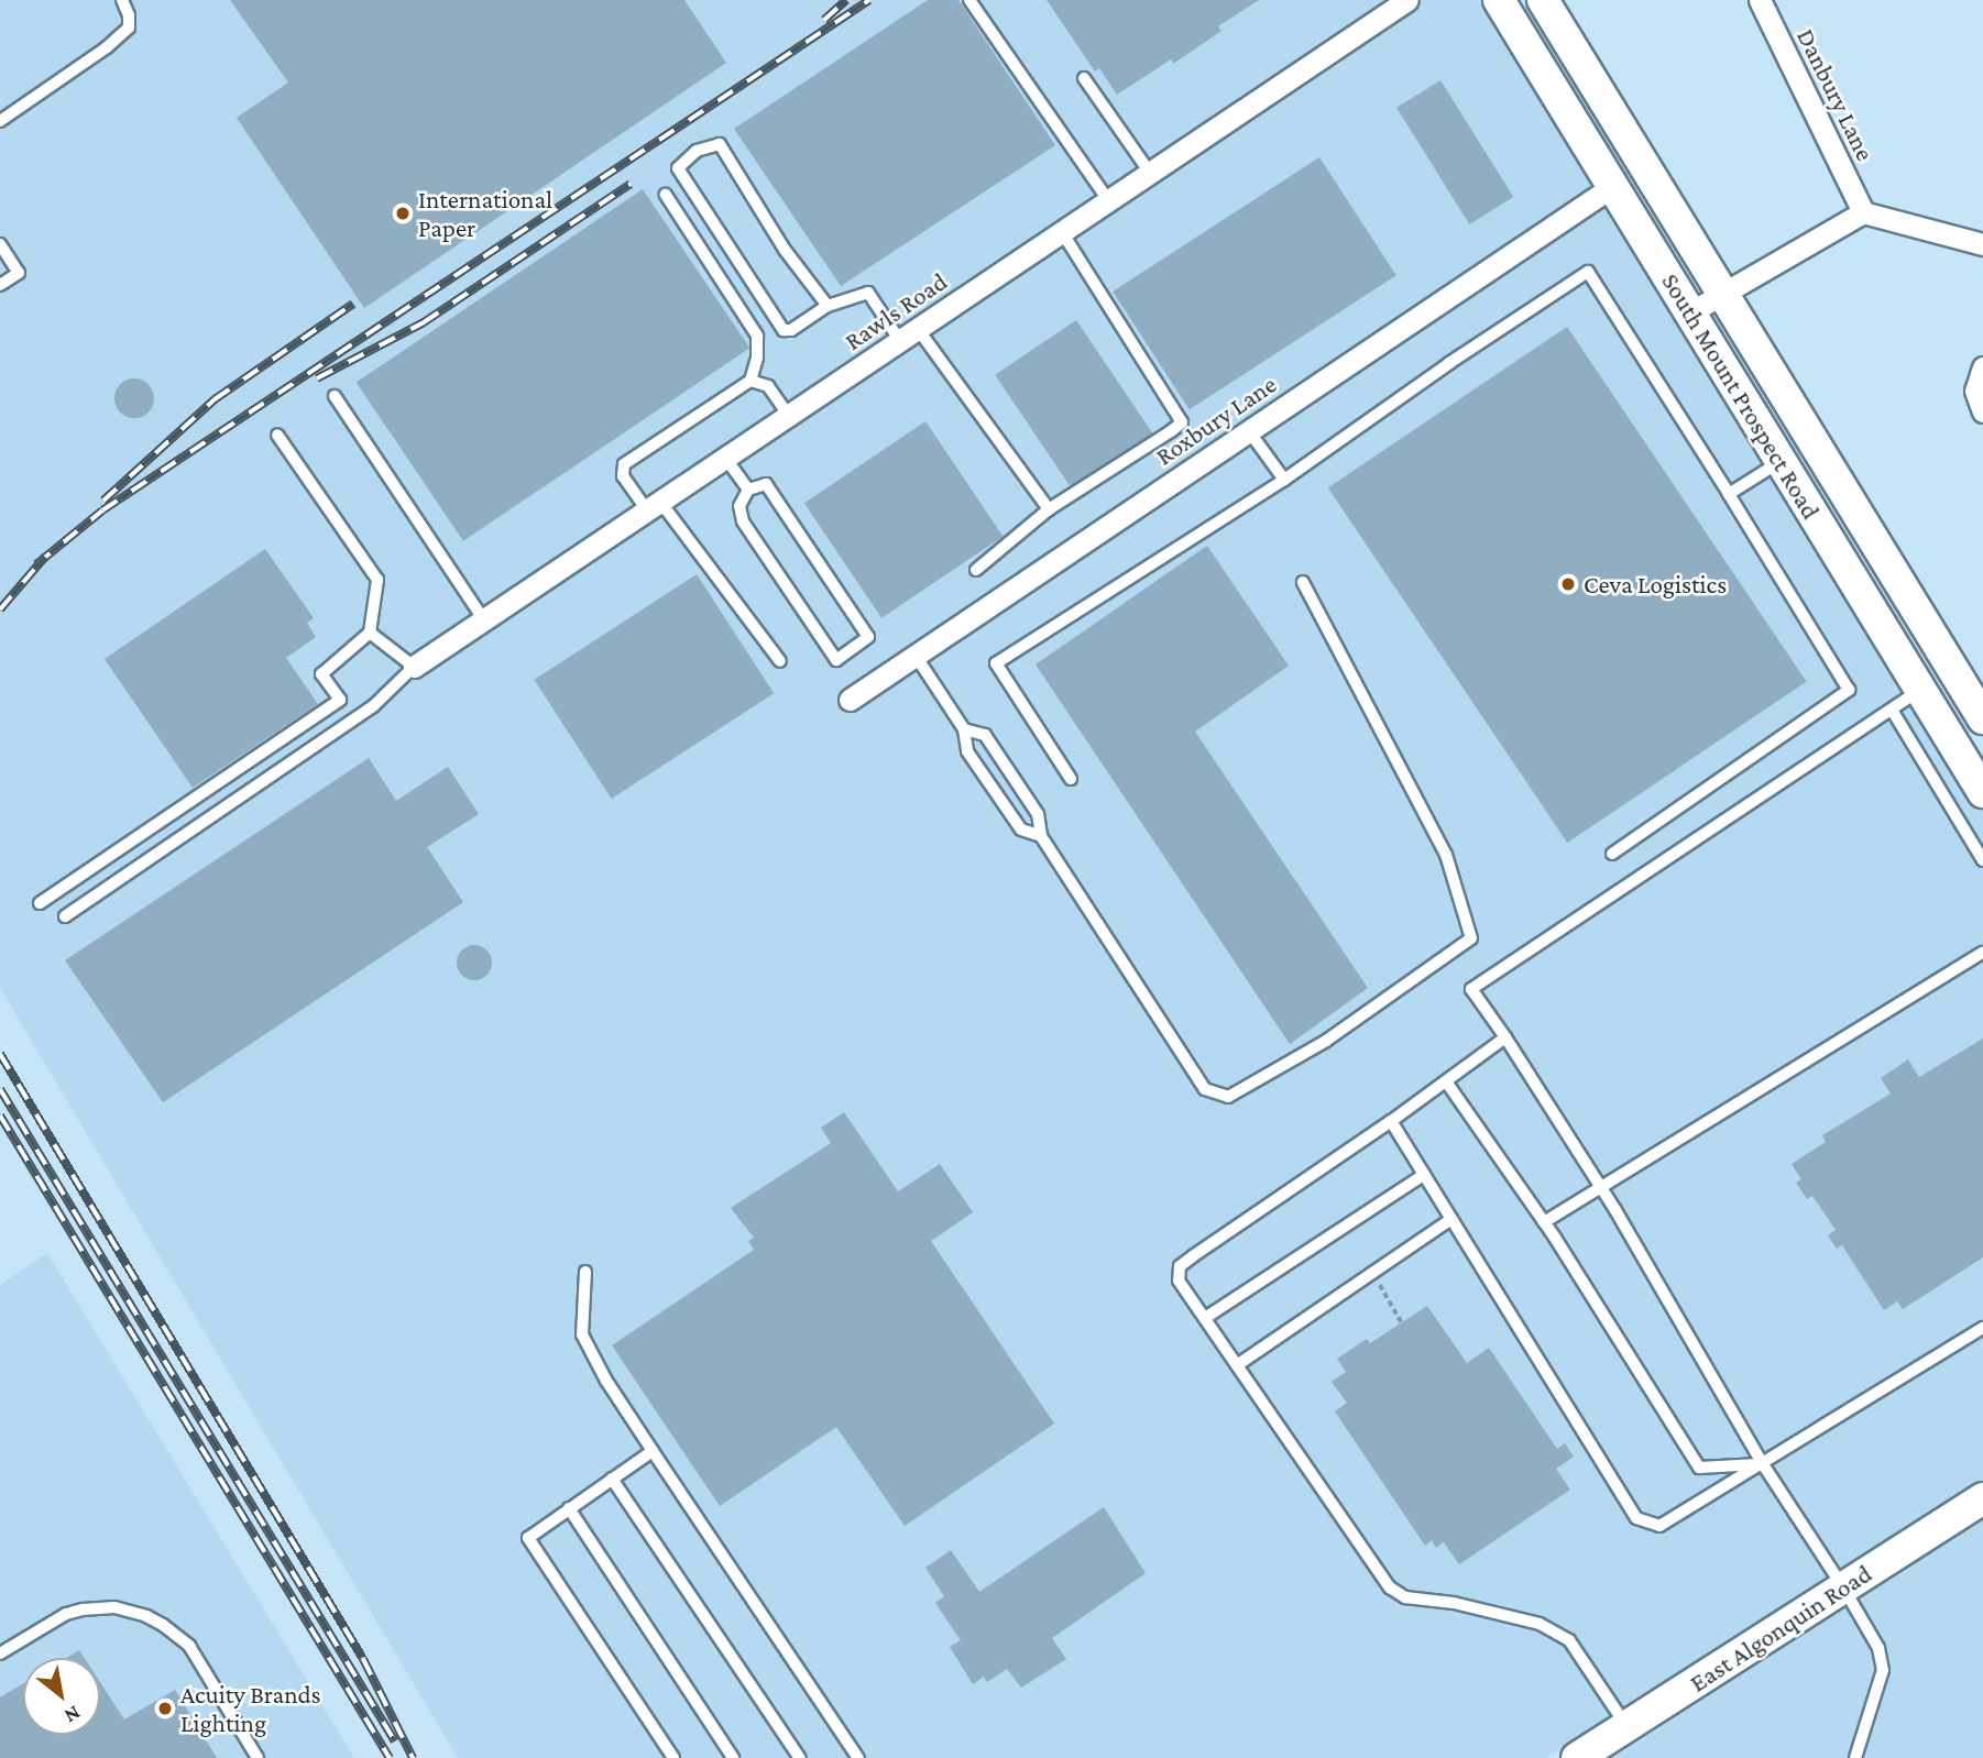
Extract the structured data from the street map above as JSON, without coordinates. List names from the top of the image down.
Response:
{
  "streets": {
    "main road": ["South Mount Prospect Road", "East Algonquin Road"],
    "street": ["Danbury Lane", "Rawls Road", "Roxbury Lane"]
  },
  "crossings": [
    ["South Mount Prospect Road", "Roxbury Lane"]
  ],
  "places": ["International Paper", "Ceva Logistics", "Acuity Brands Lighting"],
  "north": "bottom right"
}
